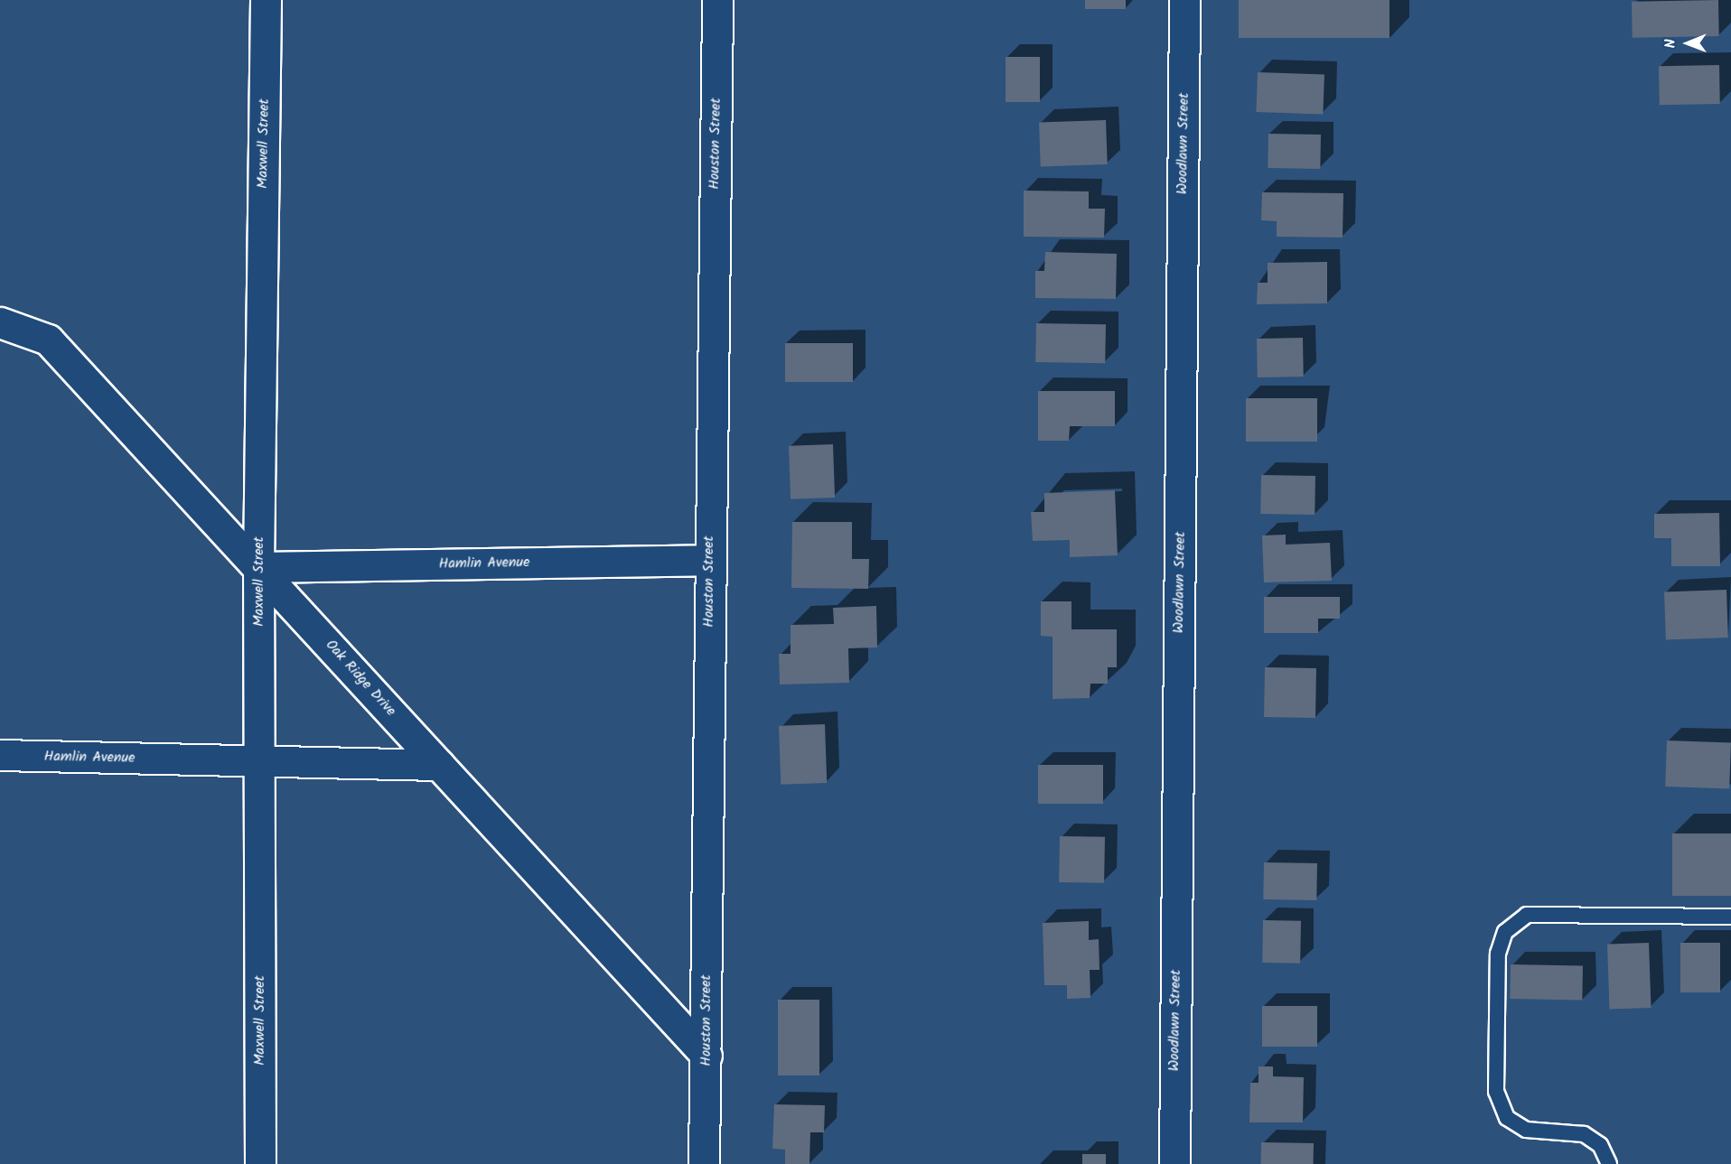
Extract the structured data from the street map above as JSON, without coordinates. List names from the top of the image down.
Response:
{
  "streets": {
    "street": [
      "Maxwell Street",
      "Houston Street",
      "Woodlawn Street",
      "Hamlin Avenue",
      "Oak Ridge Drive"
    ]
  },
  "crossings": [
    ["Maxwell Street", "Hamlin Avenue"],
    ["Maxwell Street", "Oak Ridge Drive"],
    ["Houston Street", "Hamlin Avenue"],
    ["Houston Street", "Oak Ridge Drive"],
    ["Hamlin Avenue", "Oak Ridge Drive"]
  ],
  "north": "left"
}
